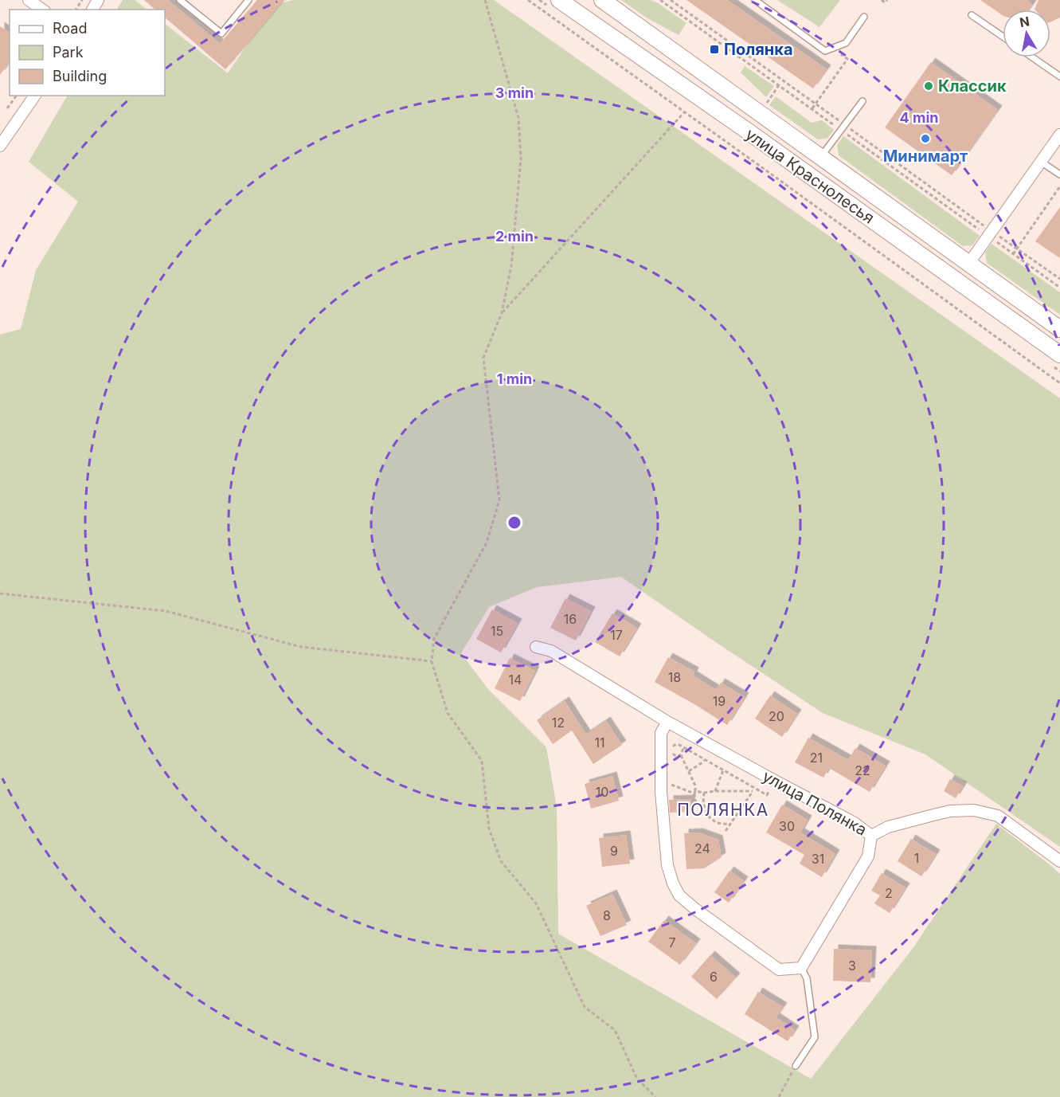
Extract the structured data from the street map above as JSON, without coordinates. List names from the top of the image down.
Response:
{
  "streets": {
    "street": ["улица Краснолесья", "улица Полянка"]
  },
  "districts": ["ПОЛЯНКА"],
  "places": {
    "transit": ["Полянка"],
    "other": ["Классик", "Минимарт"]
  },
  "house_numbers": [
    "16",
    "15",
    "17",
    "18",
    "14",
    "19",
    "20",
    "12",
    "11",
    "21",
    "22",
    "10",
    "30",
    "24",
    "9",
    "1",
    "31",
    "2",
    "8",
    "7",
    "3",
    "6"
  ],
  "legend": ["Road", "Park", "Building"],
  "north": "top",
  "rings": [
    "3 min",
    "4 min",
    "2 min",
    "1 min"
  ]
}
